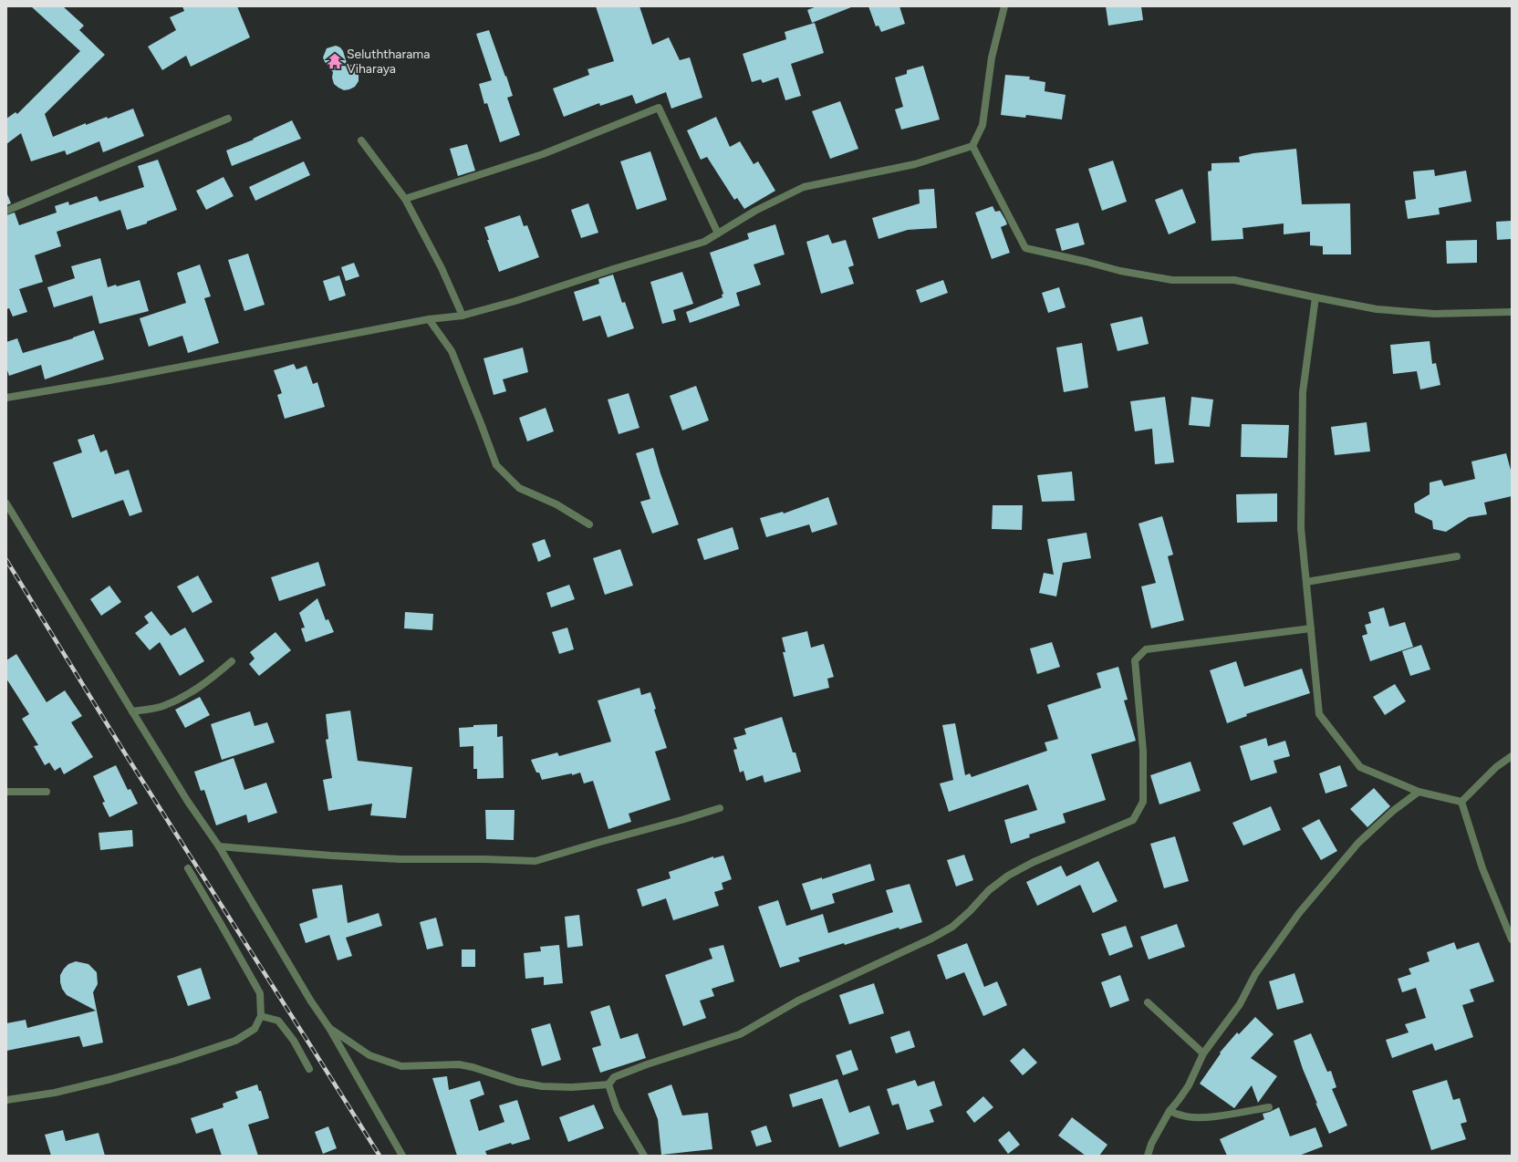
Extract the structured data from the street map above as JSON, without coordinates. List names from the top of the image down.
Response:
{
  "places": {
    "temple": ["Seluththarama Viharaya"]
  }
}
